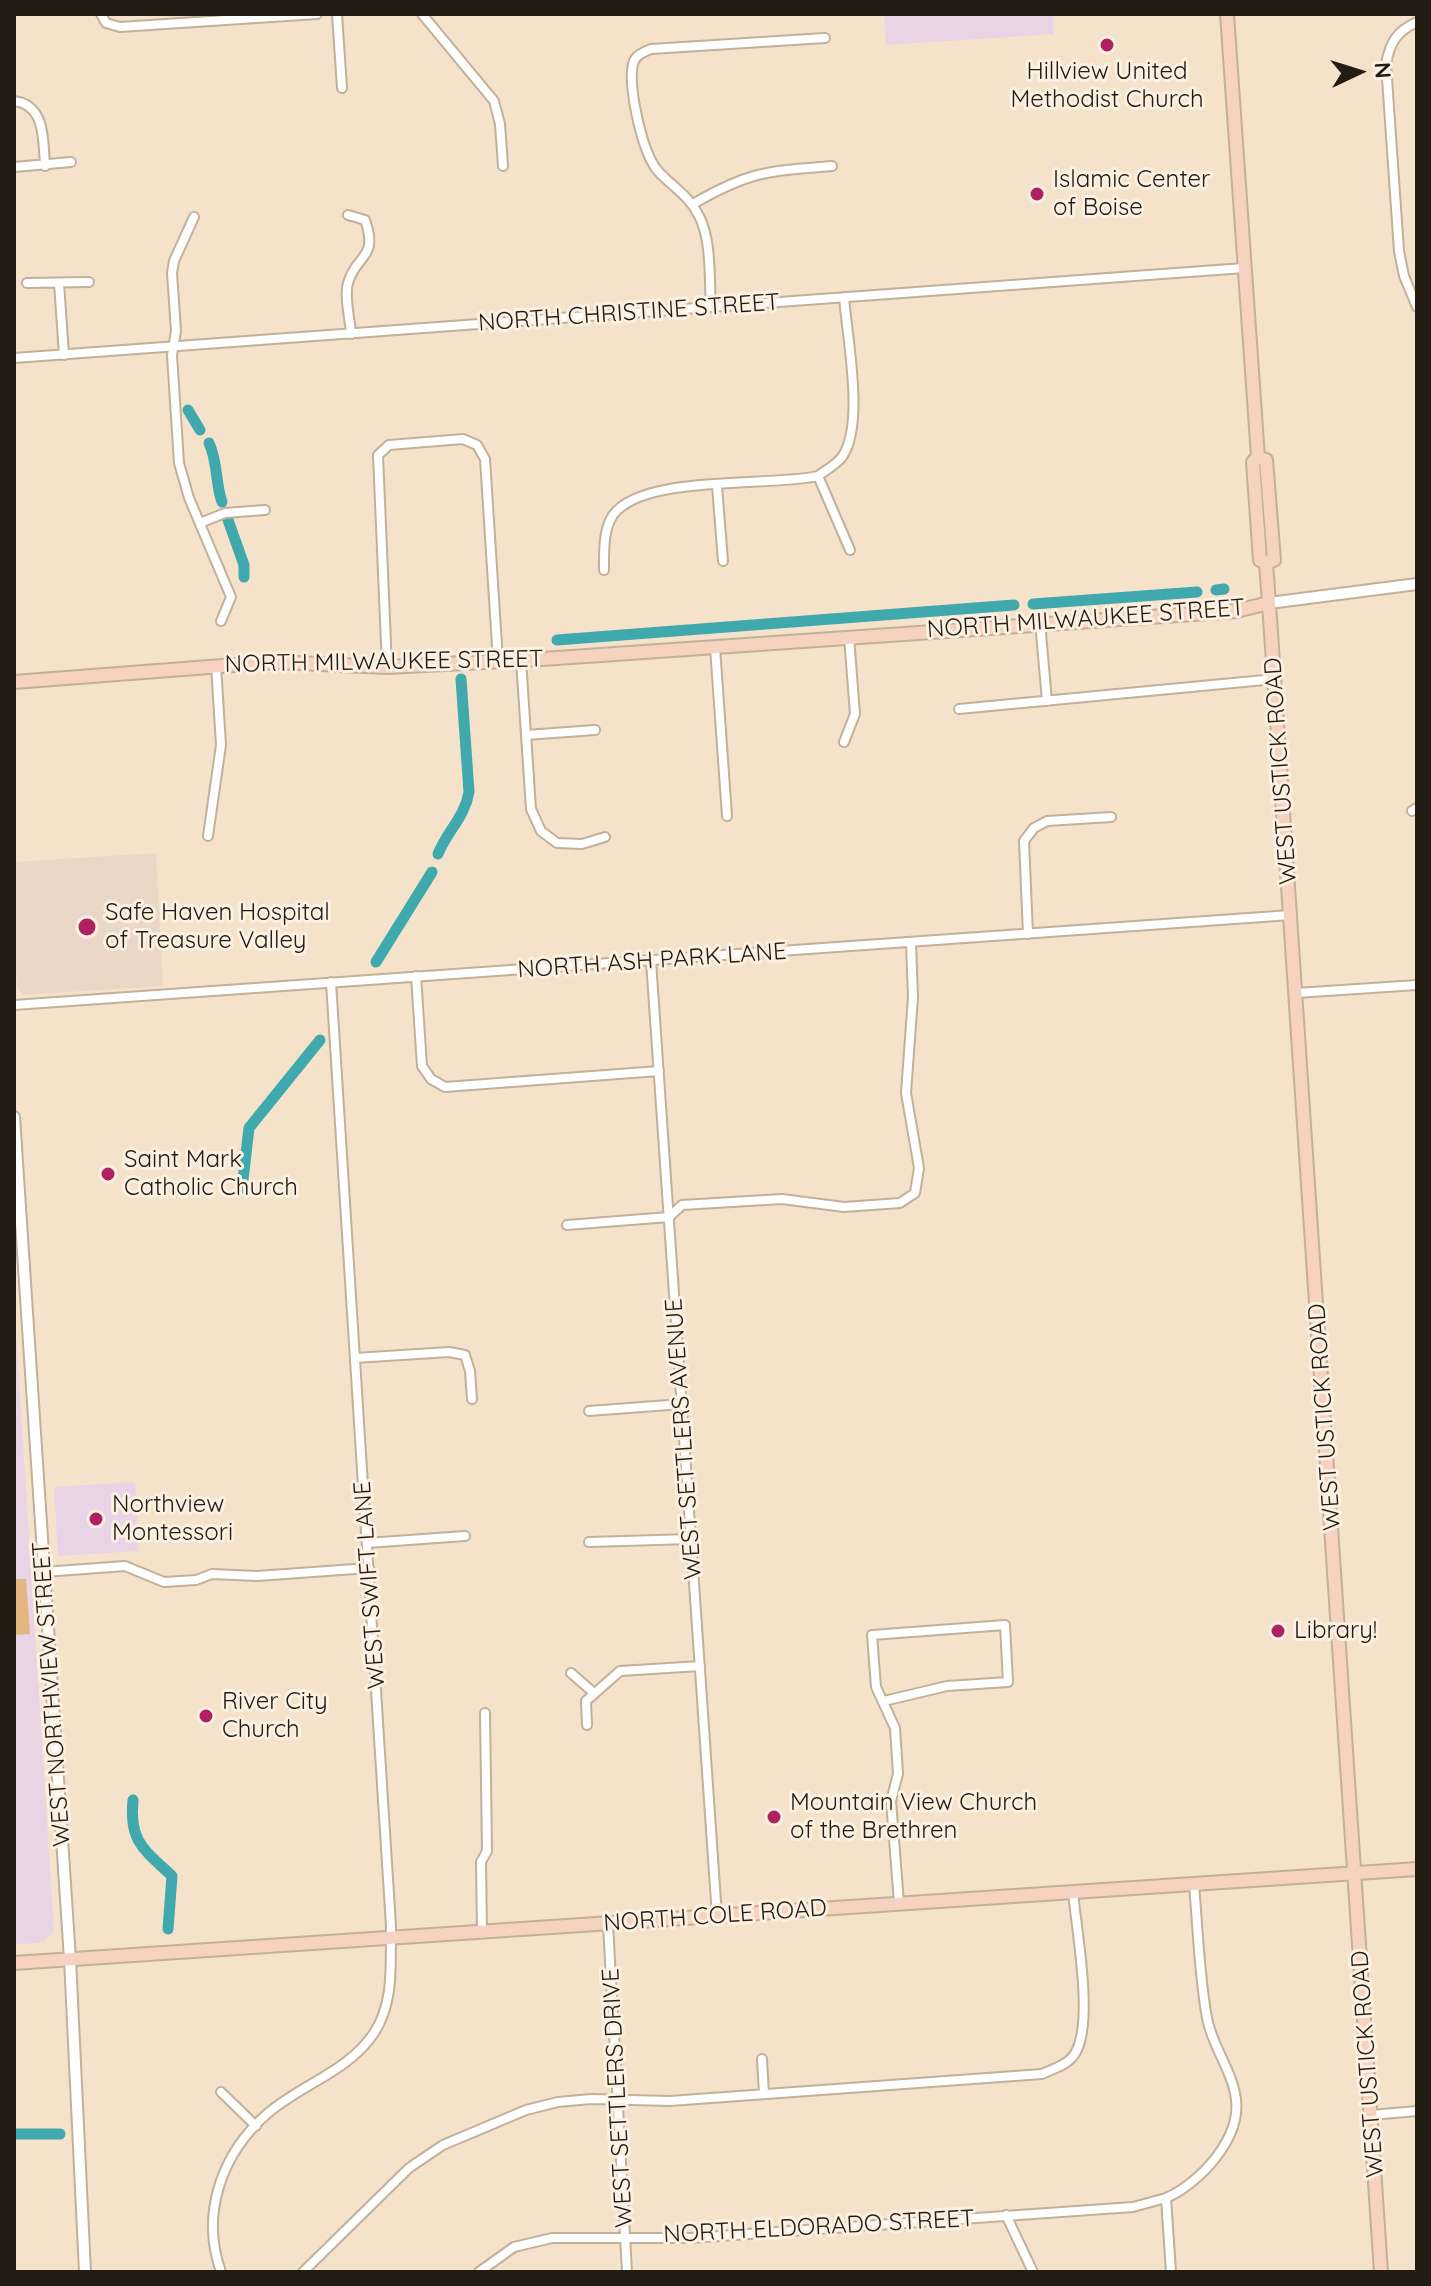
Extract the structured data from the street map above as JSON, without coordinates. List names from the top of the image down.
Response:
{
  "streets": {
    "main road": ["NORTH MILWAUKEE STREET", "WEST USTICK ROAD", "NORTH COLE ROAD"],
    "street": [
      "NORTH CHRISTINE STREET",
      "NORTH ASH PARK LANE",
      "WEST SETTLERS AVENUE",
      "WEST SWIFT LANE",
      "WEST NORTHVIEW STREET",
      "WEST SETTLERS DRIVE",
      "NORTH ELDORADO STREET"
    ]
  },
  "crossings": [
    ["NORTH CHRISTINE STREET", "WEST USTICK ROAD"],
    ["NORTH MILWAUKEE STREET", "WEST USTICK ROAD"],
    ["WEST USTICK ROAD", "NORTH ASH PARK LANE"],
    ["WEST USTICK ROAD", "NORTH COLE ROAD"],
    ["NORTH ASH PARK LANE", "WEST SETTLERS AVENUE"],
    ["NORTH ASH PARK LANE", "WEST SWIFT LANE"],
    ["WEST SETTLERS AVENUE", "NORTH COLE ROAD"],
    ["WEST SWIFT LANE", "NORTH COLE ROAD"],
    ["WEST NORTHVIEW STREET", "NORTH COLE ROAD"],
    ["NORTH COLE ROAD", "WEST SETTLERS DRIVE"],
    ["WEST SETTLERS DRIVE", "NORTH ELDORADO STREET"]
  ],
  "places": [
    "Hillview United Methodist Church",
    "Islamic Center of Boise",
    "Safe Haven Hospital of Treasure Valley",
    "Saint Mark Catholic Church",
    "Northview Montessori",
    "Library!",
    "River City Church",
    "Mountain View Church of the Brethren"
  ],
  "north": "right"
}
